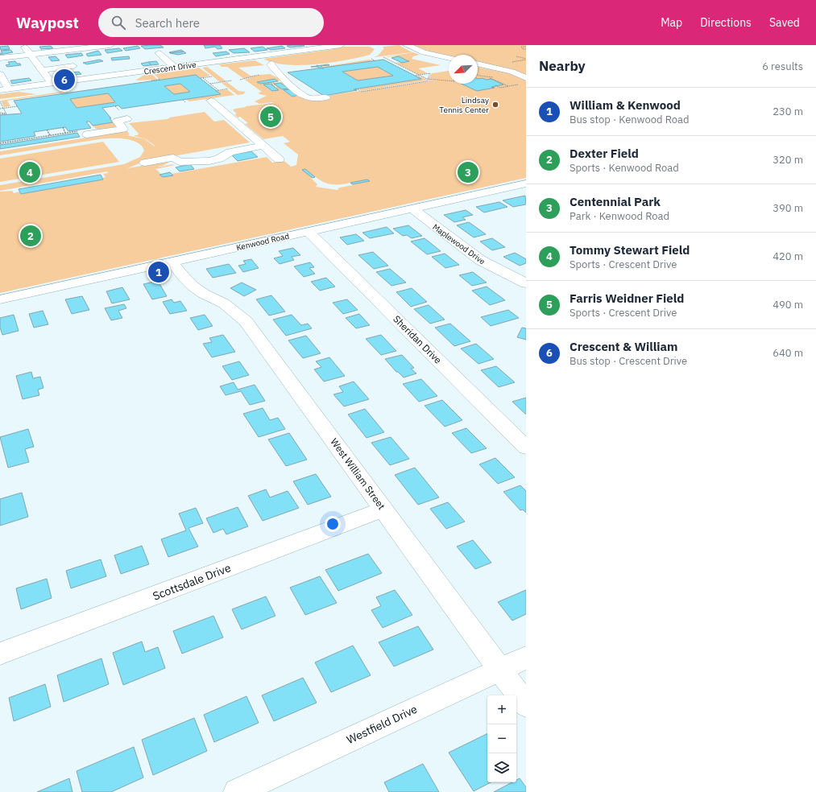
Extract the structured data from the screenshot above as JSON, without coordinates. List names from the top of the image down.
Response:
{
  "streets": {
    "street": [
      "Crescent Drive",
      "Kenwood Road",
      "Maplewood Drive",
      "Sheridan Drive",
      "West William Street",
      "Scottsdale Drive",
      "Westfield Drive"
    ]
  },
  "crossings": [
    ["Kenwood Road", "Maplewood Drive"],
    ["Kenwood Road", "Sheridan Drive"],
    ["Kenwood Road", "West William Street"],
    ["West William Street", "Scottsdale Drive"],
    ["West William Street", "Westfield Drive"]
  ],
  "places": ["Lindsay Tennis Center"],
  "north": "bottom left",
  "page": {
    "header": "Waypost",
    "search": "Search here",
    "nav": ["Map", "Directions", "Saved"],
    "heading": ["Nearby", "6 results"],
    "pins": [
      "6",
      "5",
      "3",
      "4",
      "2",
      "1"
    ],
    "list": [
      {
        "mark": "1",
        "name": "William & Kenwood",
        "note": "Bus stop · Kenwood Road",
        "value": "230 m"
      },
      {
        "mark": "2",
        "name": "Dexter Field",
        "note": "Sports · Kenwood Road",
        "value": "320 m"
      },
      {
        "mark": "3",
        "name": "Centennial Park",
        "note": "Park · Kenwood Road",
        "value": "390 m"
      },
      {
        "mark": "4",
        "name": "Tommy Stewart Field",
        "note": "Sports · Crescent Drive",
        "value": "420 m"
      },
      {
        "mark": "5",
        "name": "Farris Weidner Field",
        "note": "Sports · Crescent Drive",
        "value": "490 m"
      },
      {
        "mark": "6",
        "name": "Crescent & William",
        "note": "Bus stop · Crescent Drive",
        "value": "640 m"
      }
    ],
    "map_buttons": ["+", "−"]
  }
}
